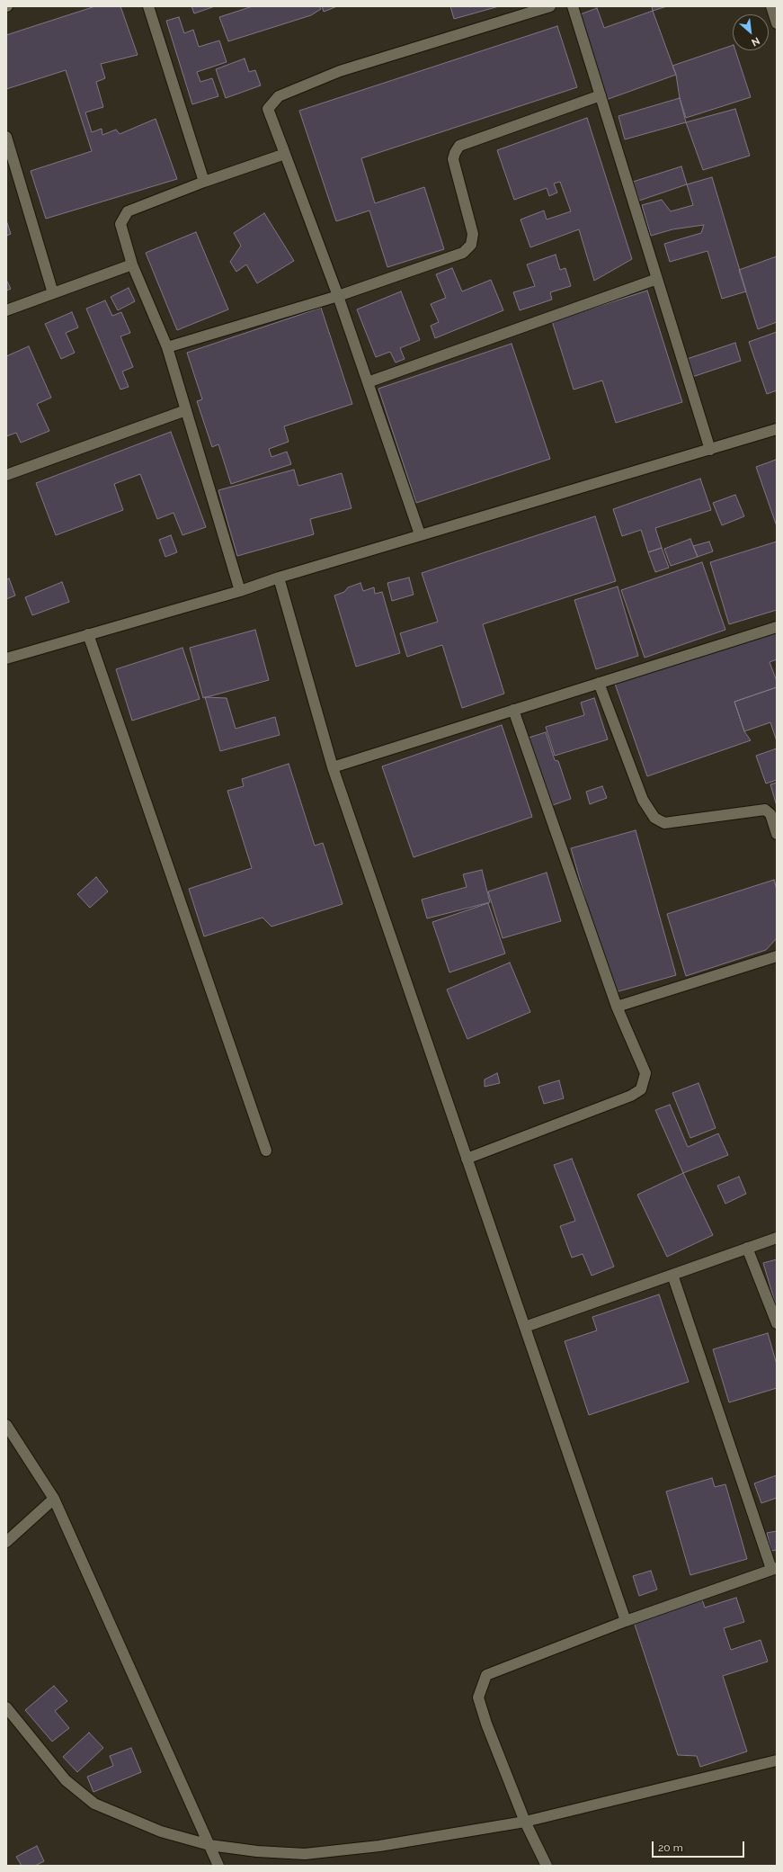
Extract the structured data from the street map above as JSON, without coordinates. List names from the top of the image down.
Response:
{
  "scale_bar": "20 m",
  "north": "bottom right"
}
